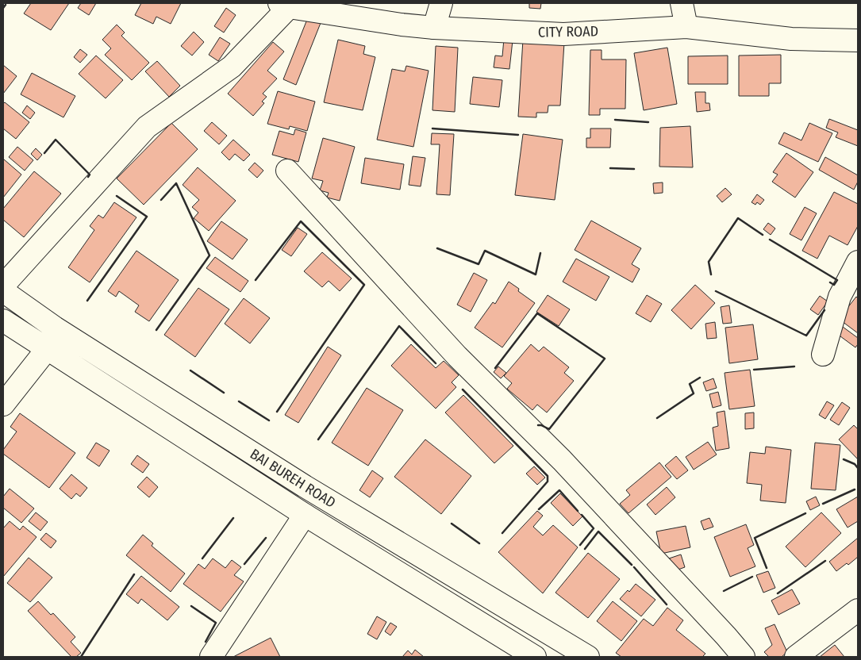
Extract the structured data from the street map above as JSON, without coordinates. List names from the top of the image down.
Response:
{
  "streets": {
    "main road": ["CITY ROAD", "BAI BUREH ROAD"]
  }
}
